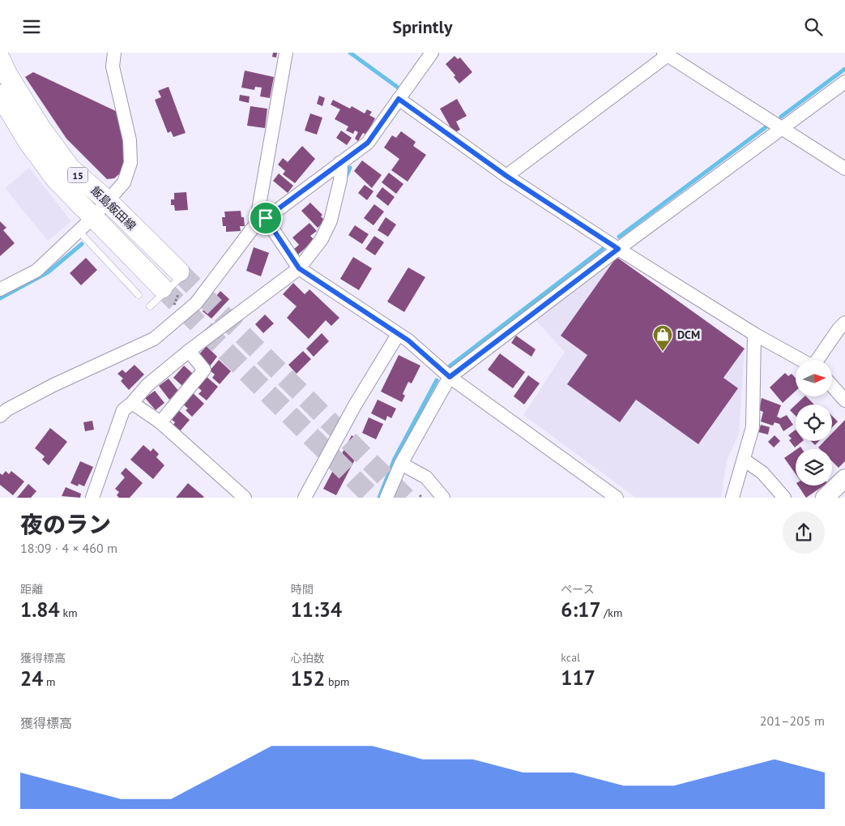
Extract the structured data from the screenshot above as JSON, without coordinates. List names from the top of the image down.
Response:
{
  "streets": {
    "main road": ["15", "飯島飯田線"]
  },
  "places": {
    "shop": ["DCM"]
  },
  "north": "right",
  "page": {
    "header": "Sprintly",
    "heading": ["夜のラン", "18:09 · 4 × 460 m"],
    "stats": [
      ["距離", "1.84 km"],
      ["時間", "11:34"],
      ["ペース", "6:17 /km"],
      ["獲得標高", "24 m"],
      ["心拍数", "152 bpm"],
      ["kcal", "117"]
    ],
    "chart": ["獲得標高", "201–205 m"]
  }
}
